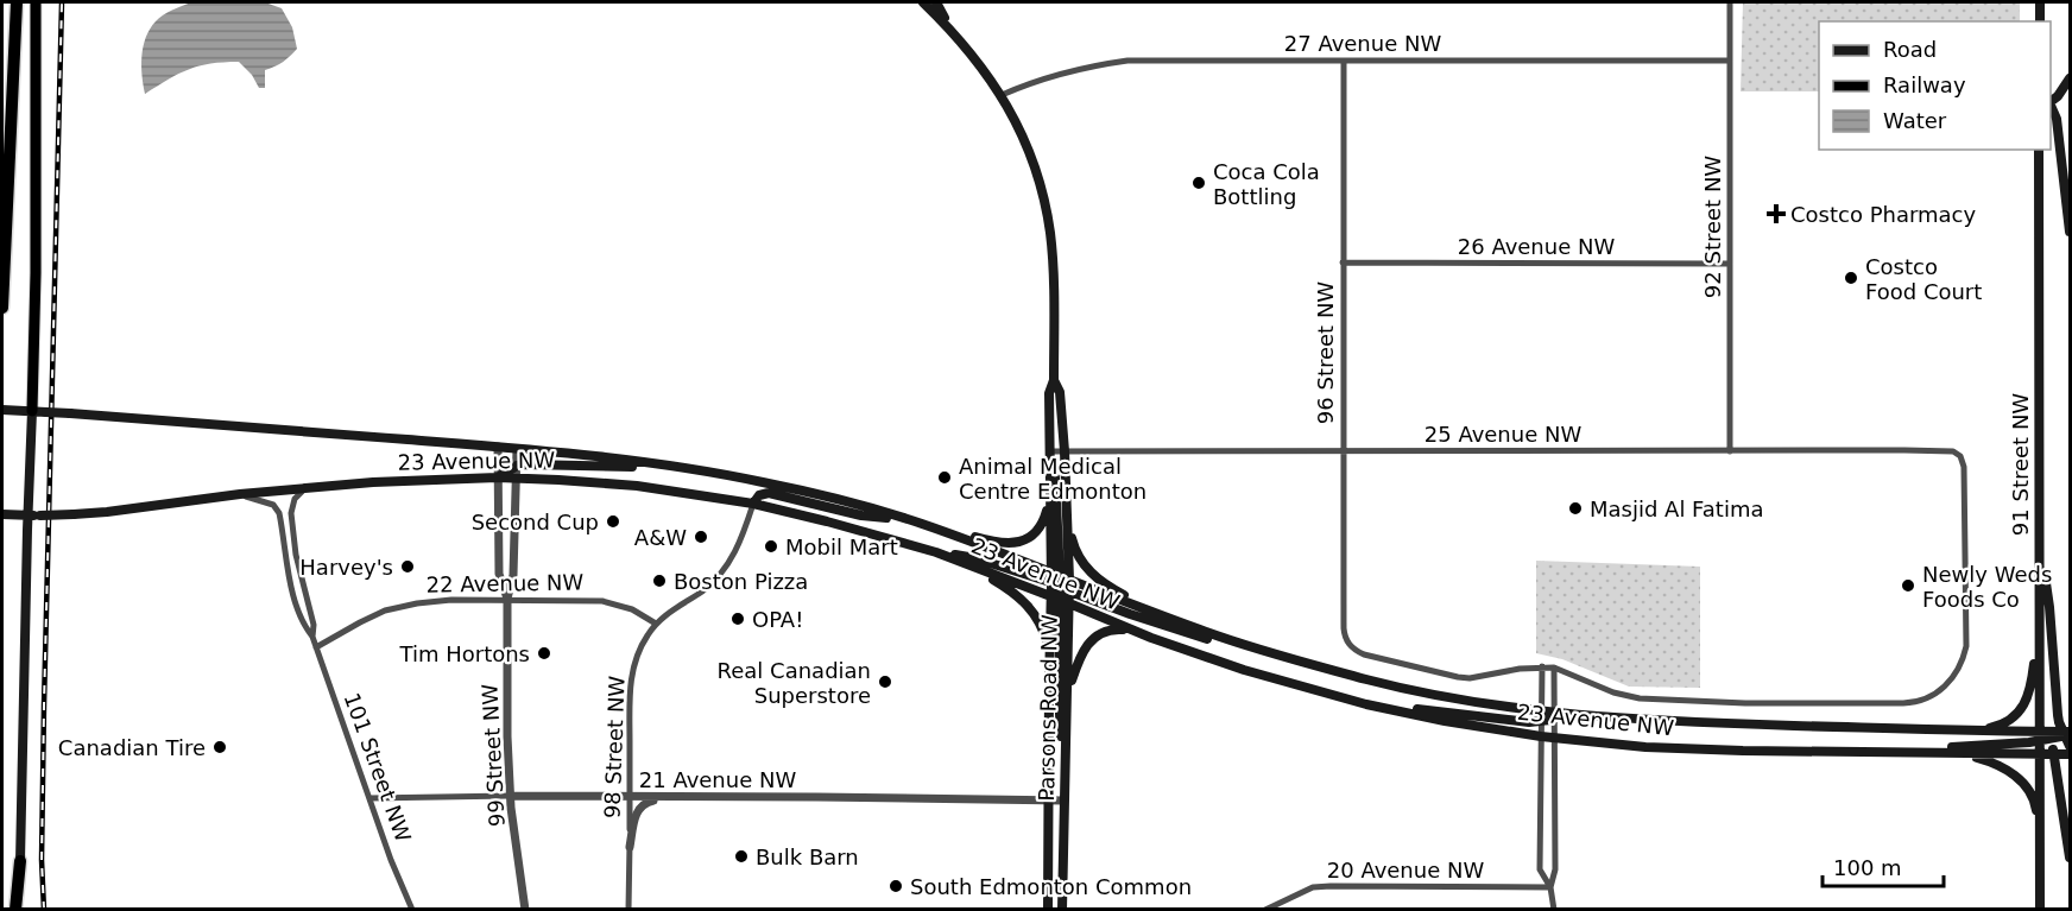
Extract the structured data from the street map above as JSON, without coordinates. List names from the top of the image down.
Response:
{
  "streets": {
    "main road": ["23 Avenue NW", "91 Street NW", "Parsons Road NW"],
    "street": [
      "27 Avenue NW",
      "92 Street NW",
      "26 Avenue NW",
      "96 Street NW",
      "25 Avenue NW",
      "22 Avenue NW",
      "98 Street NW",
      "99 Street NW",
      "101 Street NW",
      "21 Avenue NW",
      "20 Avenue NW"
    ]
  },
  "crossings": [
    ["27 Avenue NW", "92 Street NW"],
    ["27 Avenue NW", "96 Street NW"],
    ["27 Avenue NW", "Parsons Road NW"],
    ["92 Street NW", "26 Avenue NW"],
    ["92 Street NW", "25 Avenue NW"],
    ["26 Avenue NW", "96 Street NW"],
    ["96 Street NW", "25 Avenue NW"],
    ["96 Street NW", "23 Avenue NW"],
    ["25 Avenue NW", "23 Avenue NW"],
    ["25 Avenue NW", "Parsons Road NW"],
    ["23 Avenue NW", "91 Street NW"],
    ["23 Avenue NW", "Parsons Road NW"],
    ["23 Avenue NW", "98 Street NW"],
    ["23 Avenue NW", "99 Street NW"],
    ["23 Avenue NW", "101 Street NW"],
    ["22 Avenue NW", "98 Street NW"],
    ["22 Avenue NW", "99 Street NW"],
    ["22 Avenue NW", "101 Street NW"],
    ["Parsons Road NW", "21 Avenue NW"],
    ["98 Street NW", "21 Avenue NW"],
    ["99 Street NW", "21 Avenue NW"],
    ["101 Street NW", "21 Avenue NW"]
  ],
  "places": {
    "other": [
      "Coca Cola Bottling",
      "Costco Food Court",
      "Animal Medical Centre Edmonton",
      "Masjid Al Fatima",
      "Second Cup",
      "A&W",
      "Mobil Mart",
      "Harvey's",
      "Boston Pizza",
      "Newly Weds Foods Co",
      "OPA!",
      "Tim Hortons",
      "Real Canadian Superstore",
      "Canadian Tire",
      "Bulk Barn",
      "South Edmonton Common"
    ],
    "health": ["Costco Pharmacy"]
  },
  "legend": ["Road", "Railway", "Water"],
  "scale_bar": "100 m"
}
